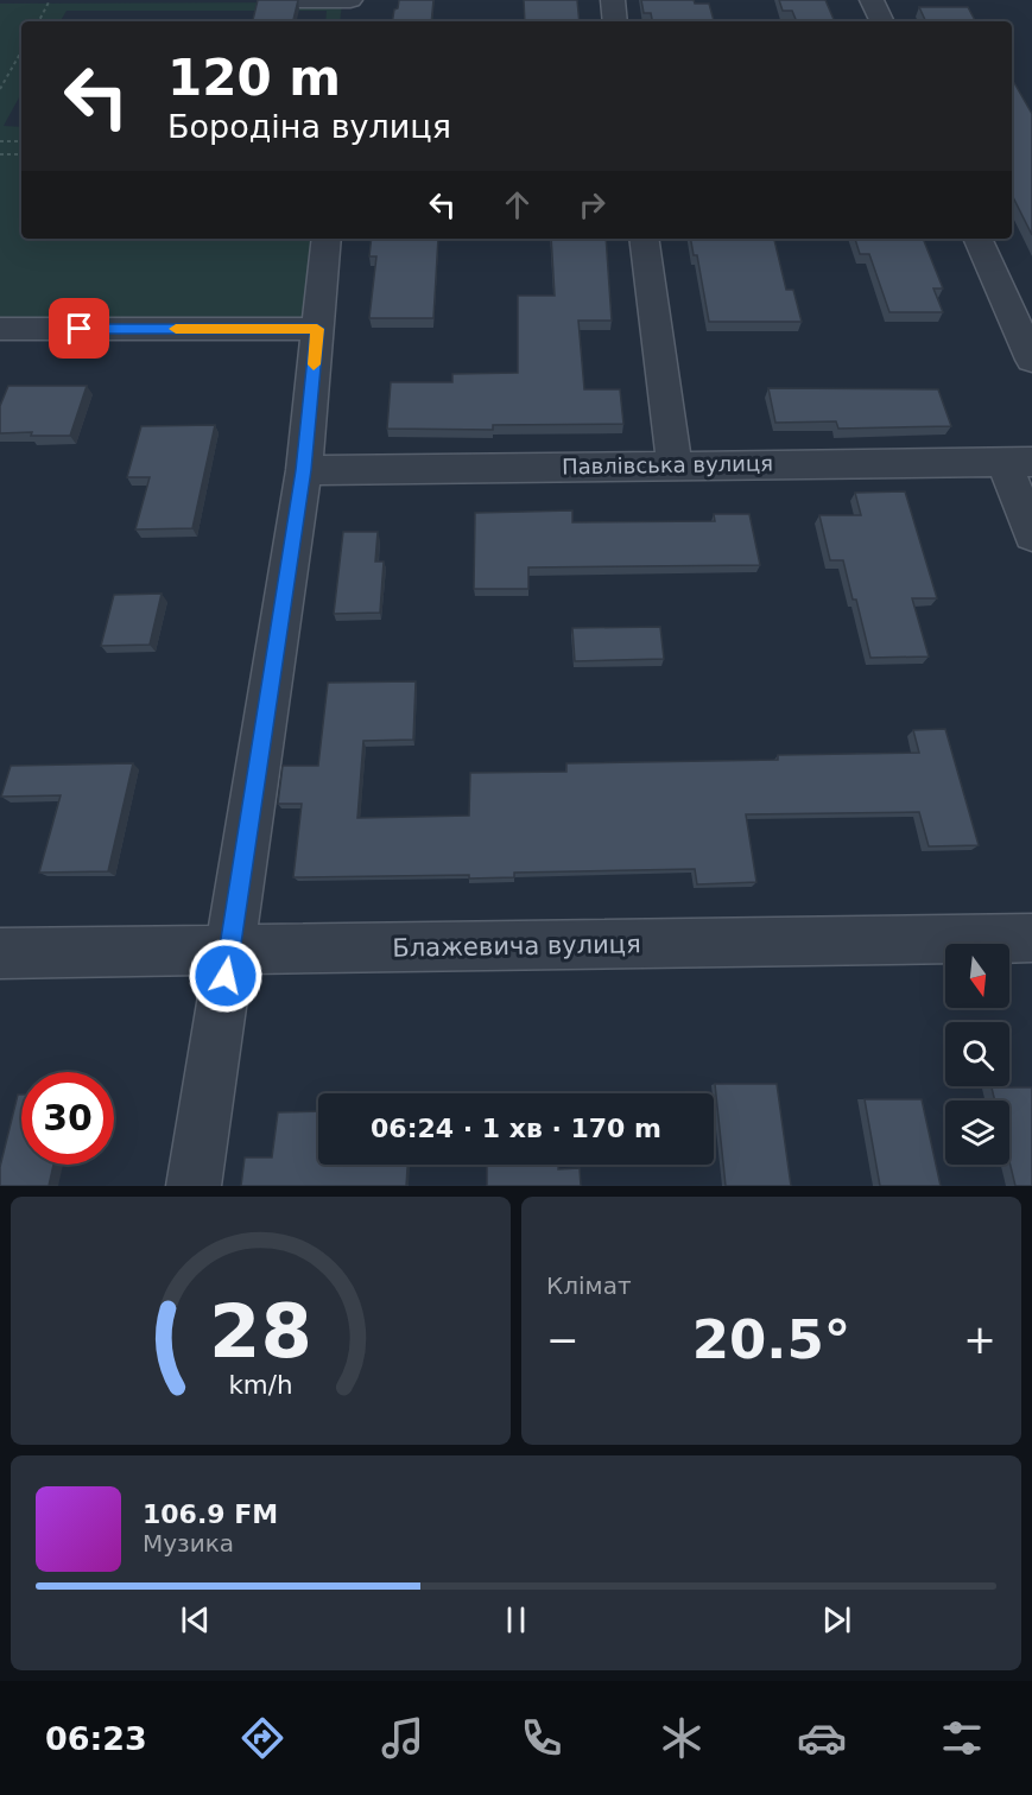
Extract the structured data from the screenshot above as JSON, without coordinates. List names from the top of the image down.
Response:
{
  "streets": {
    "street": ["Павлівська вулиця", "Блажевича вулиця"]
  },
  "north": "bottom",
  "page": {
    "turn": ["120 m", "Бородіна вулиця"],
    "limit": "30",
    "trip": "06:24 · 1 хв · 170 m",
    "tile": "Клімат",
    "heat": ["−", "20.5°", "+"],
    "song": ["106.9 FM", "Музика"],
    "tabs": "06:23",
    "gauge": ["28", "km/h"]
  }
}
